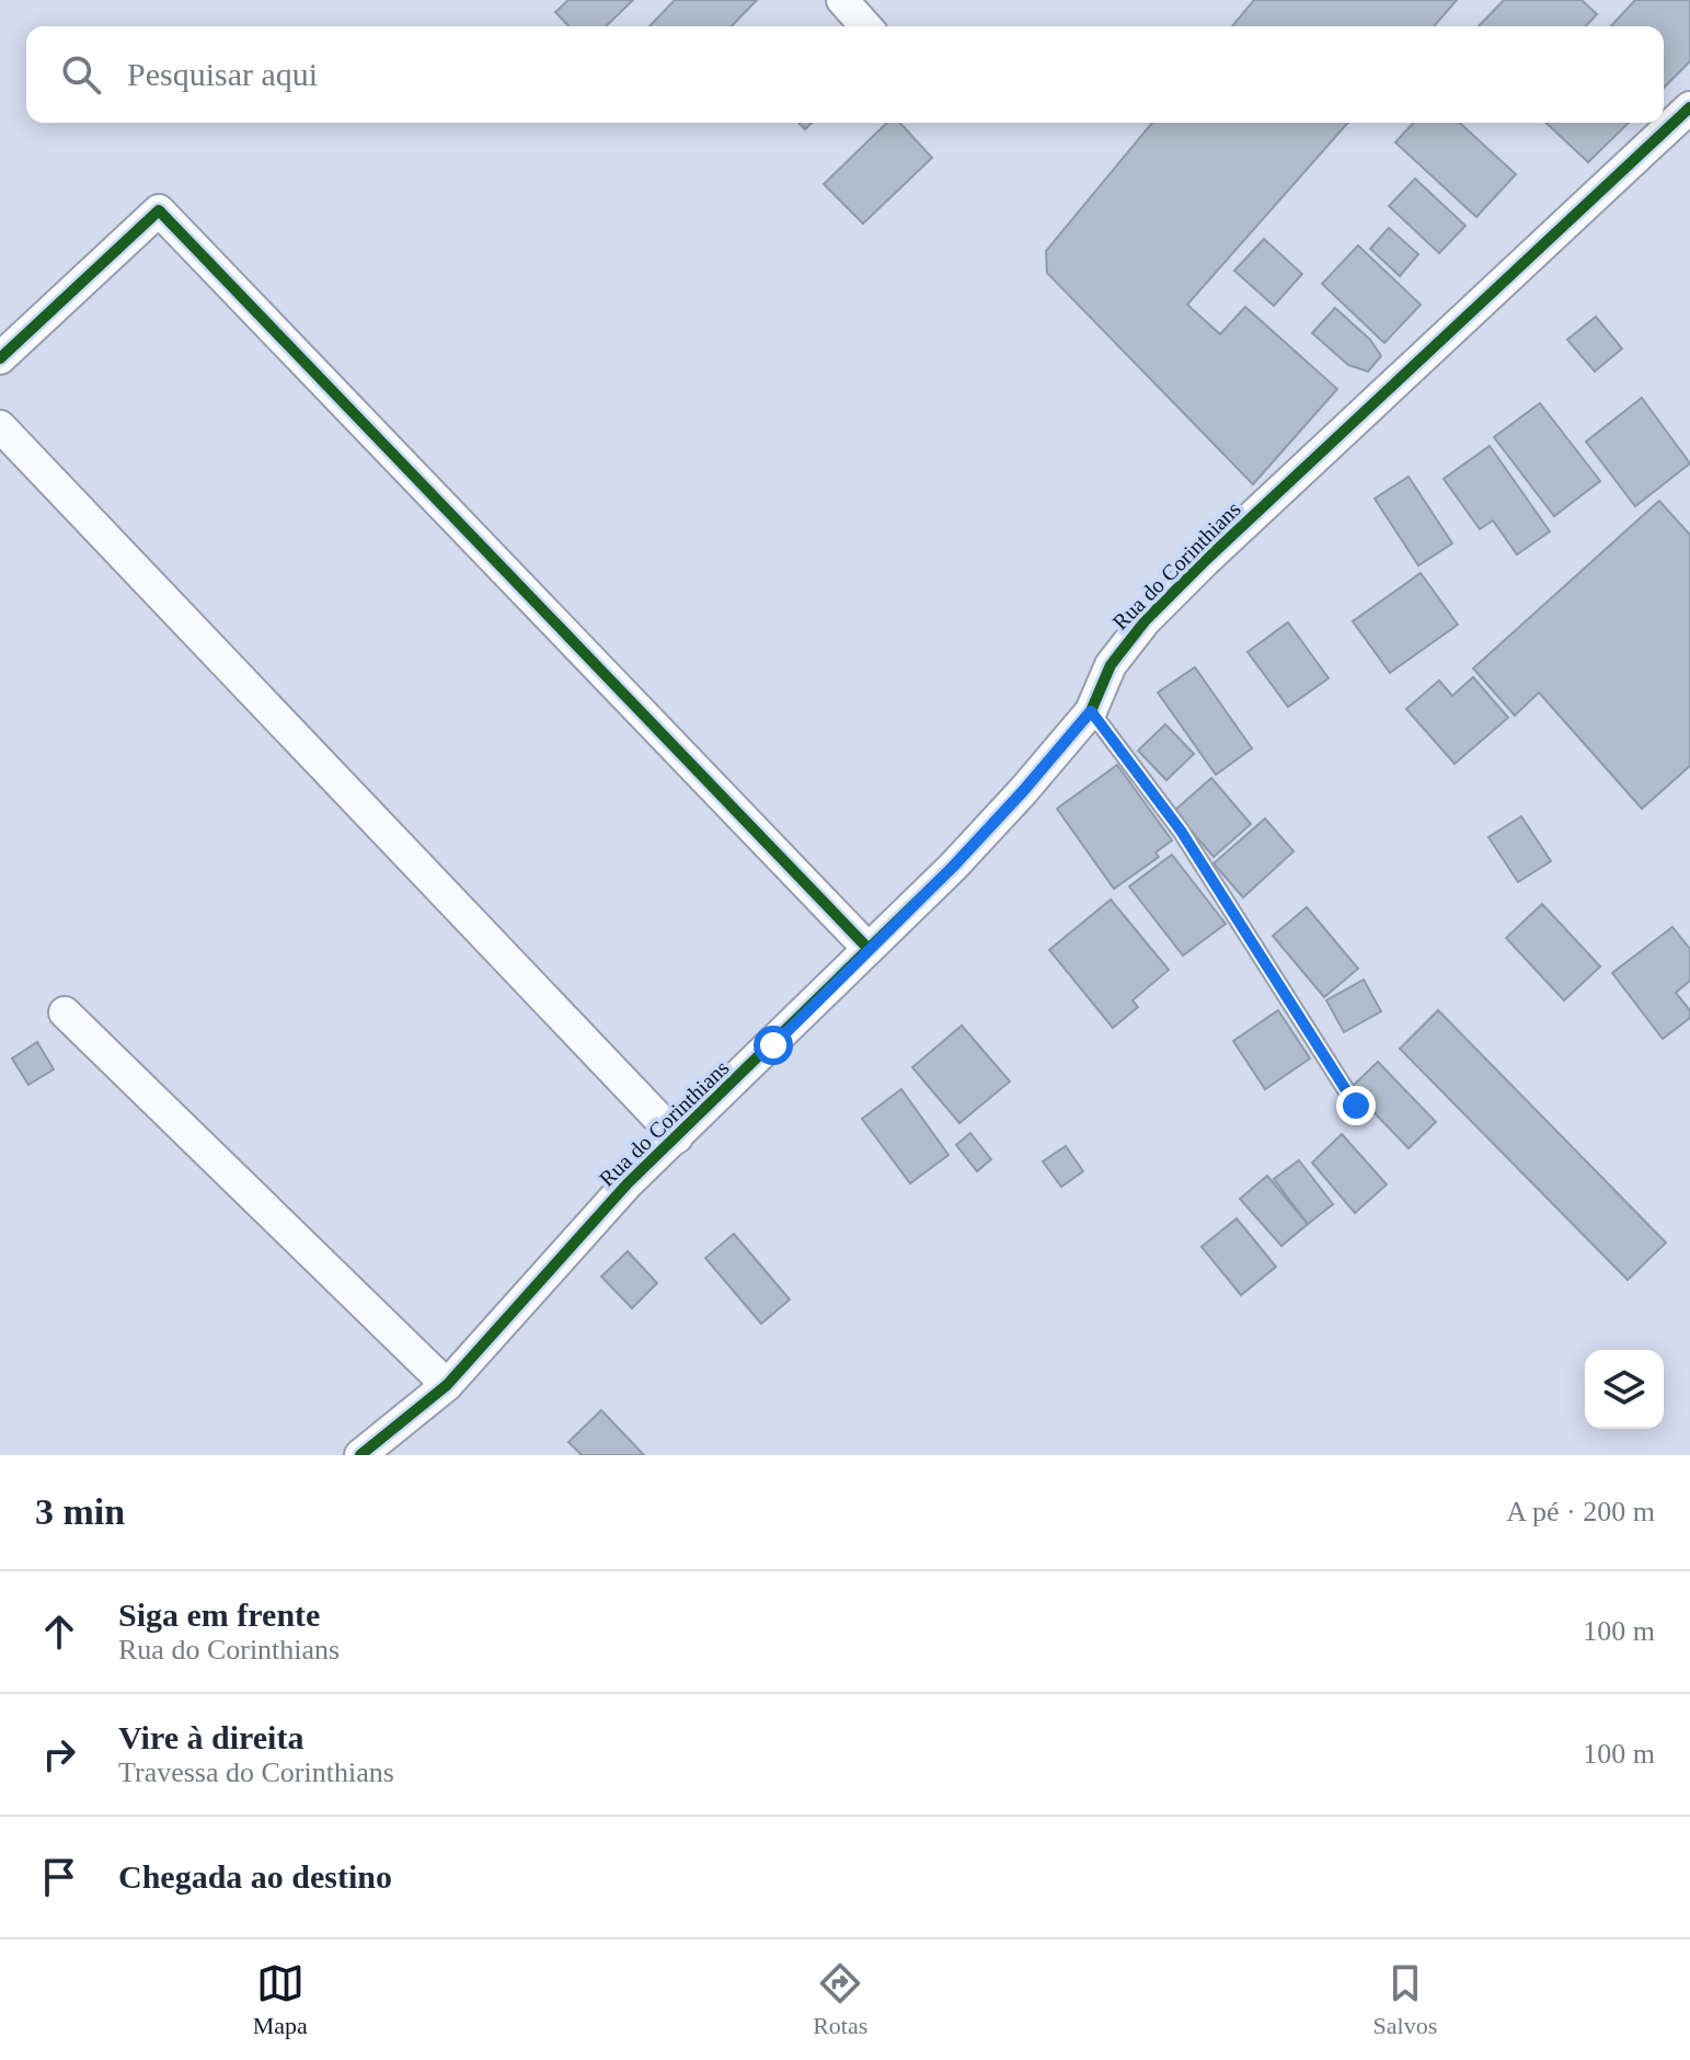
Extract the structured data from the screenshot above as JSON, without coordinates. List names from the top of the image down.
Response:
{
  "streets": {
    "street": ["Rua do Corinthians"]
  },
  "page": {
    "search": "Pesquisar aqui",
    "heading": ["3 min", "A pé · 200 m"],
    "list": [
      ["Siga em frente", "Rua do Corinthians", "100 m"],
      ["Vire à direita", "Travessa do Corinthians", "100 m"],
      "Chegada ao destino"
    ],
    "nav": ["Mapa", "Rotas", "Salvos"]
  }
}
